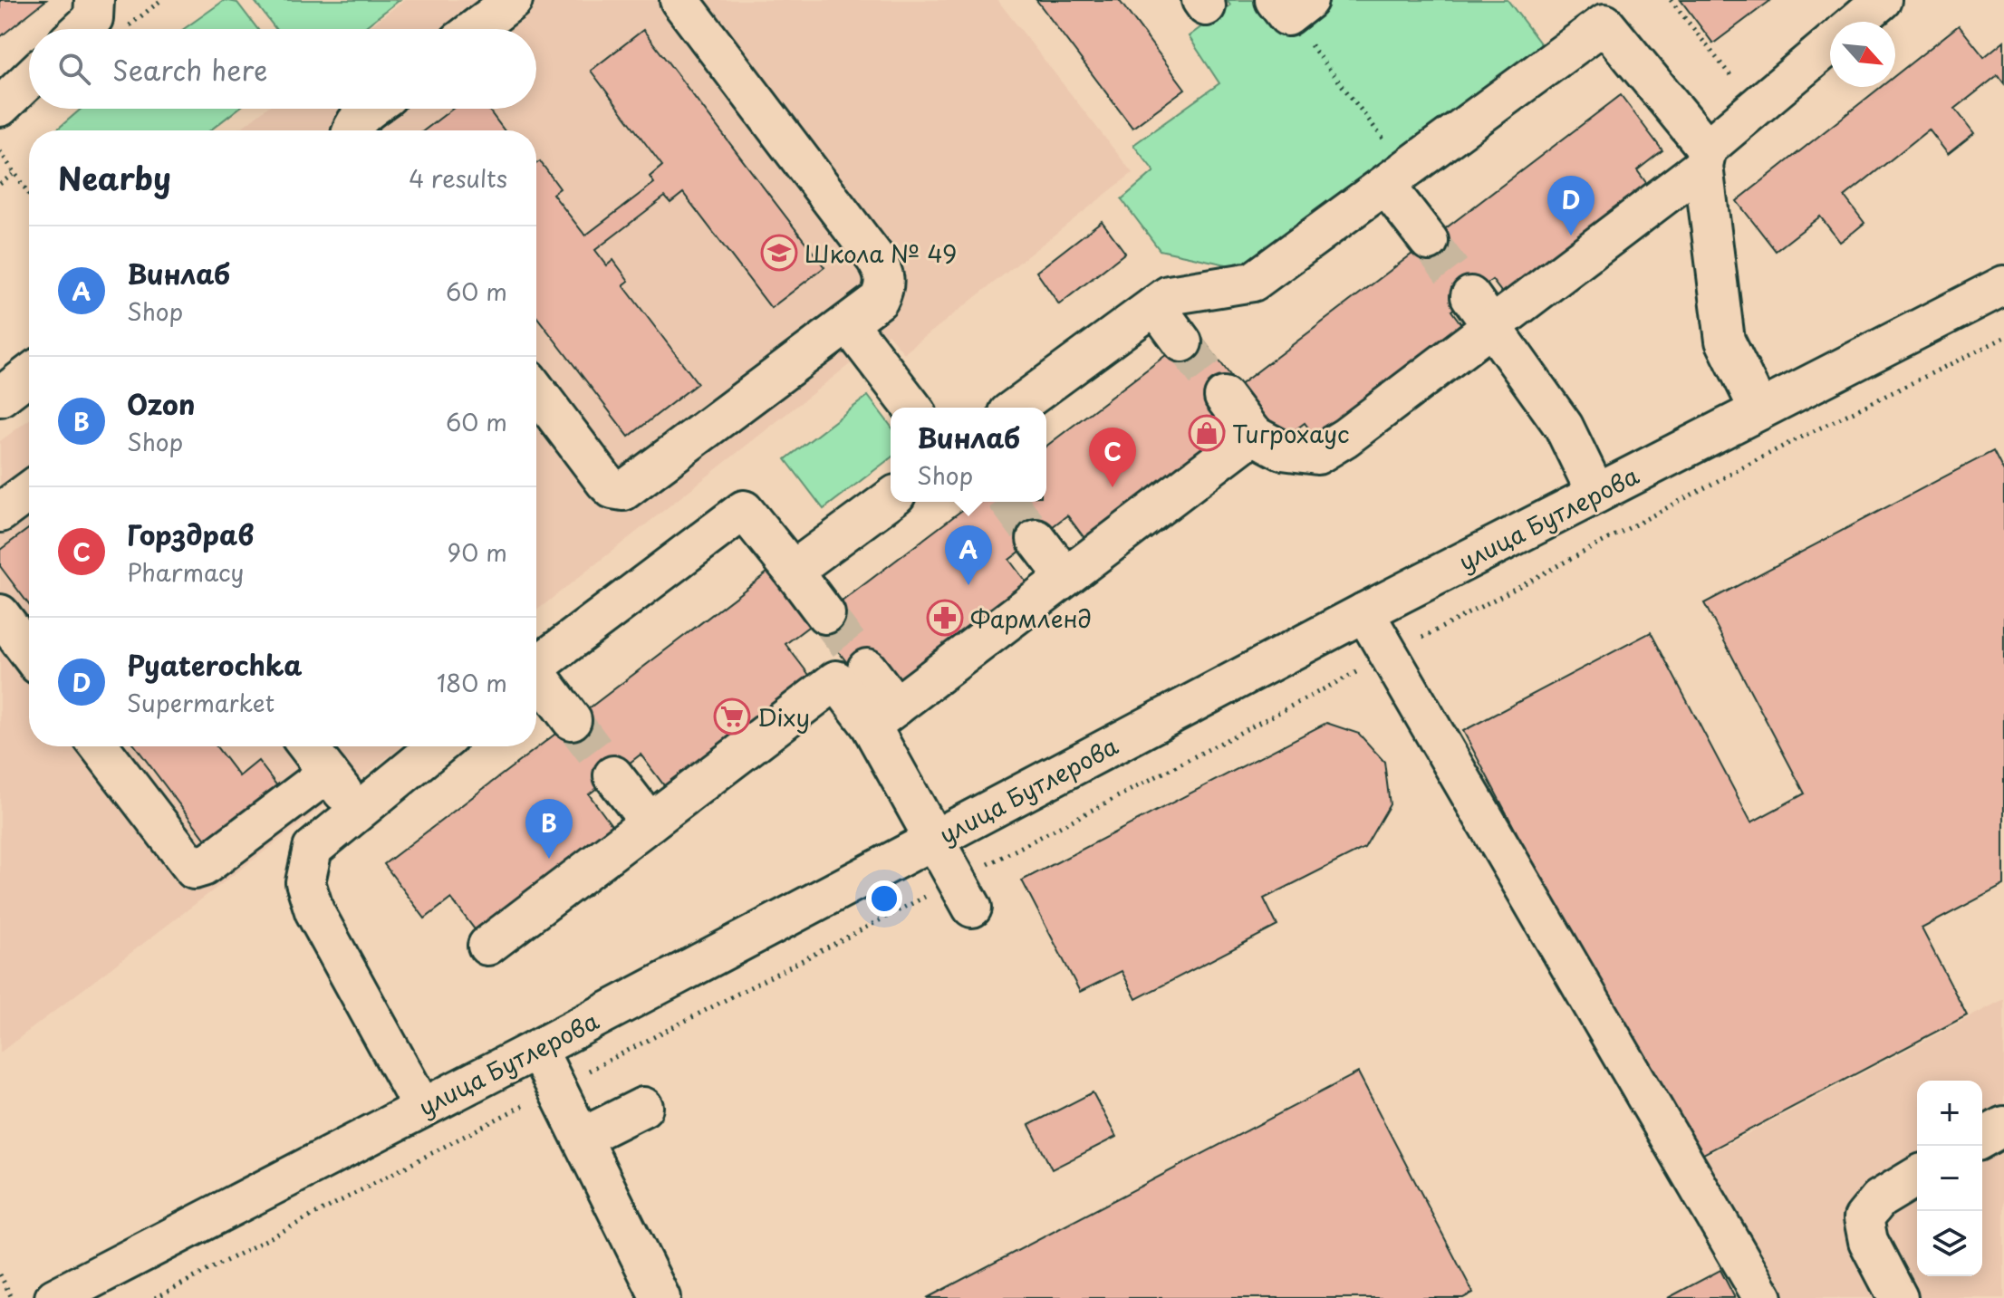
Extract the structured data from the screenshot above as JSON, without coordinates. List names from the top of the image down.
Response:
{
  "streets": {
    "street": ["улица Бутлерова"]
  },
  "places": {
    "school or university": ["Школа № 49"],
    "shop": ["Тигрохаус"],
    "pharmacy": ["Фармленд"],
    "supermarket": ["Dixy"]
  },
  "north": "bottom right",
  "page": {
    "search": "Search here",
    "heading": ["Nearby", "4 results"],
    "pins": [
      "D",
      "C",
      "A",
      "B"
    ],
    "list": [
      {
        "mark": "A",
        "name": "Винлаб",
        "note": "Shop",
        "value": "60 m"
      },
      {
        "mark": "B",
        "name": "Ozon",
        "note": "Shop",
        "value": "60 m"
      },
      {
        "mark": "C",
        "name": "Горздрав",
        "note": "Pharmacy",
        "value": "90 m"
      },
      {
        "mark": "D",
        "name": "Pyaterochka",
        "note": "Supermarket",
        "value": "180 m"
      }
    ],
    "popup": ["Винлаб", "Shop"],
    "map_buttons": ["+", "−"]
  }
}
